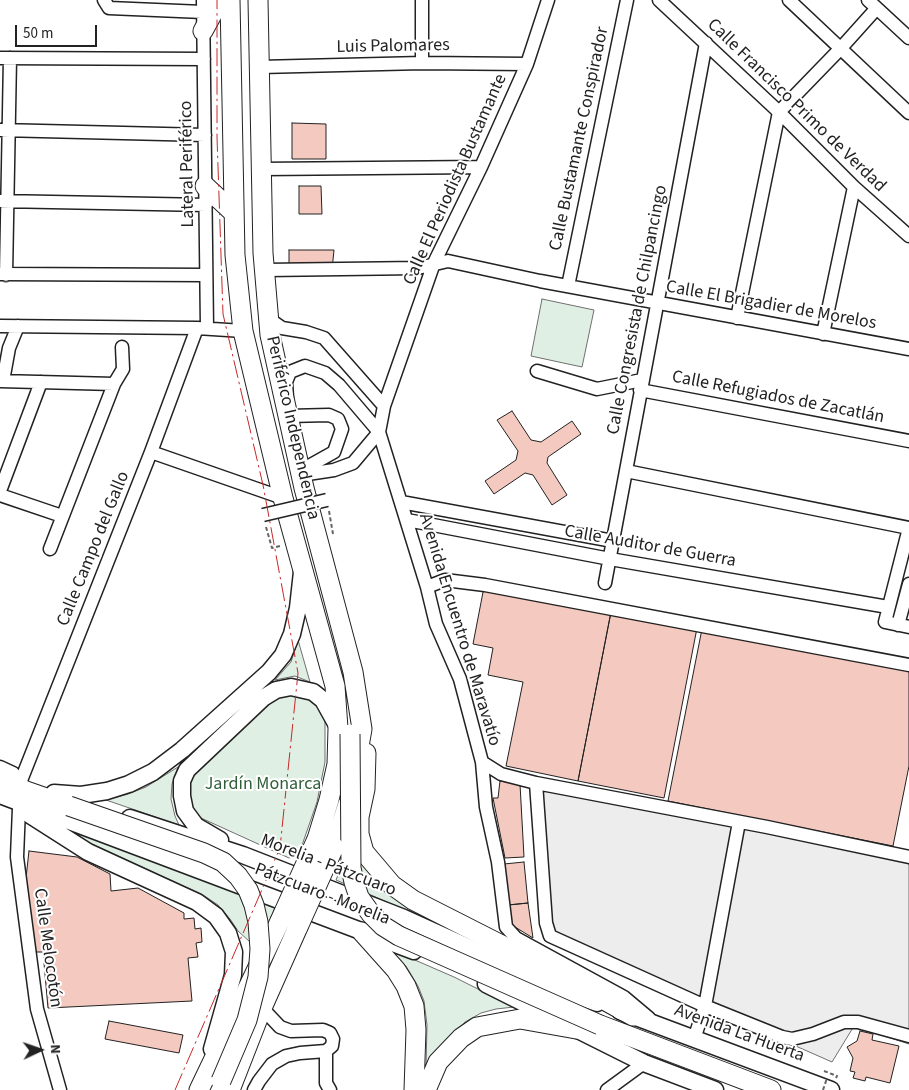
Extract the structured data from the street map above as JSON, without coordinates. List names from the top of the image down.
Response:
{
  "streets": {
    "highway": ["Periférico Independencia"],
    "main road": ["Morelia - Pátzcuaro", "Pátzcuaro - Morelia", "Avenida La Huerta"],
    "street": [
      "Luis Palomares",
      "Calle Francisco Primo de Verdad",
      "Calle Bustamante Conspirador",
      "Lateral Periférico",
      "Calle El Periodista Bustamante",
      "Calle El Brigadier de Morelos",
      "Calle Congresista de Chilpancingo",
      "Calle Refugiados de Zacatlán",
      "Calle Auditor de Guerra",
      "Calle Campo del Gallo",
      "Avenida Encuentro de Maravatío",
      "Calle Melocotón"
    ]
  },
  "crossings": [
    ["Luis Palomares", "Calle El Periodista Bustamante"],
    ["Luis Palomares", "Periférico Independencia"],
    ["Calle Francisco Primo de Verdad", "Calle Congresista de Chilpancingo"],
    ["Calle Bustamante Conspirador", "Calle El Brigadier de Morelos"],
    ["Lateral Periférico", "Calle Campo del Gallo"],
    ["Calle El Periodista Bustamante", "Calle El Brigadier de Morelos"],
    ["Calle El Periodista Bustamante", "Avenida Encuentro de Maravatío"],
    ["Calle El Brigadier de Morelos", "Calle Congresista de Chilpancingo"],
    ["Calle Congresista de Chilpancingo", "Calle Refugiados de Zacatlán"],
    ["Calle Congresista de Chilpancingo", "Calle Auditor de Guerra"],
    ["Calle Auditor de Guerra", "Avenida Encuentro de Maravatío"],
    ["Calle Campo del Gallo", "Morelia - Pátzcuaro"],
    ["Avenida Encuentro de Maravatío", "Avenida La Huerta"],
    ["Morelia - Pátzcuaro", "Avenida La Huerta"]
  ],
  "parks": ["Jardín Monarca"],
  "scale_bar": "50 m",
  "north": "right"
}
